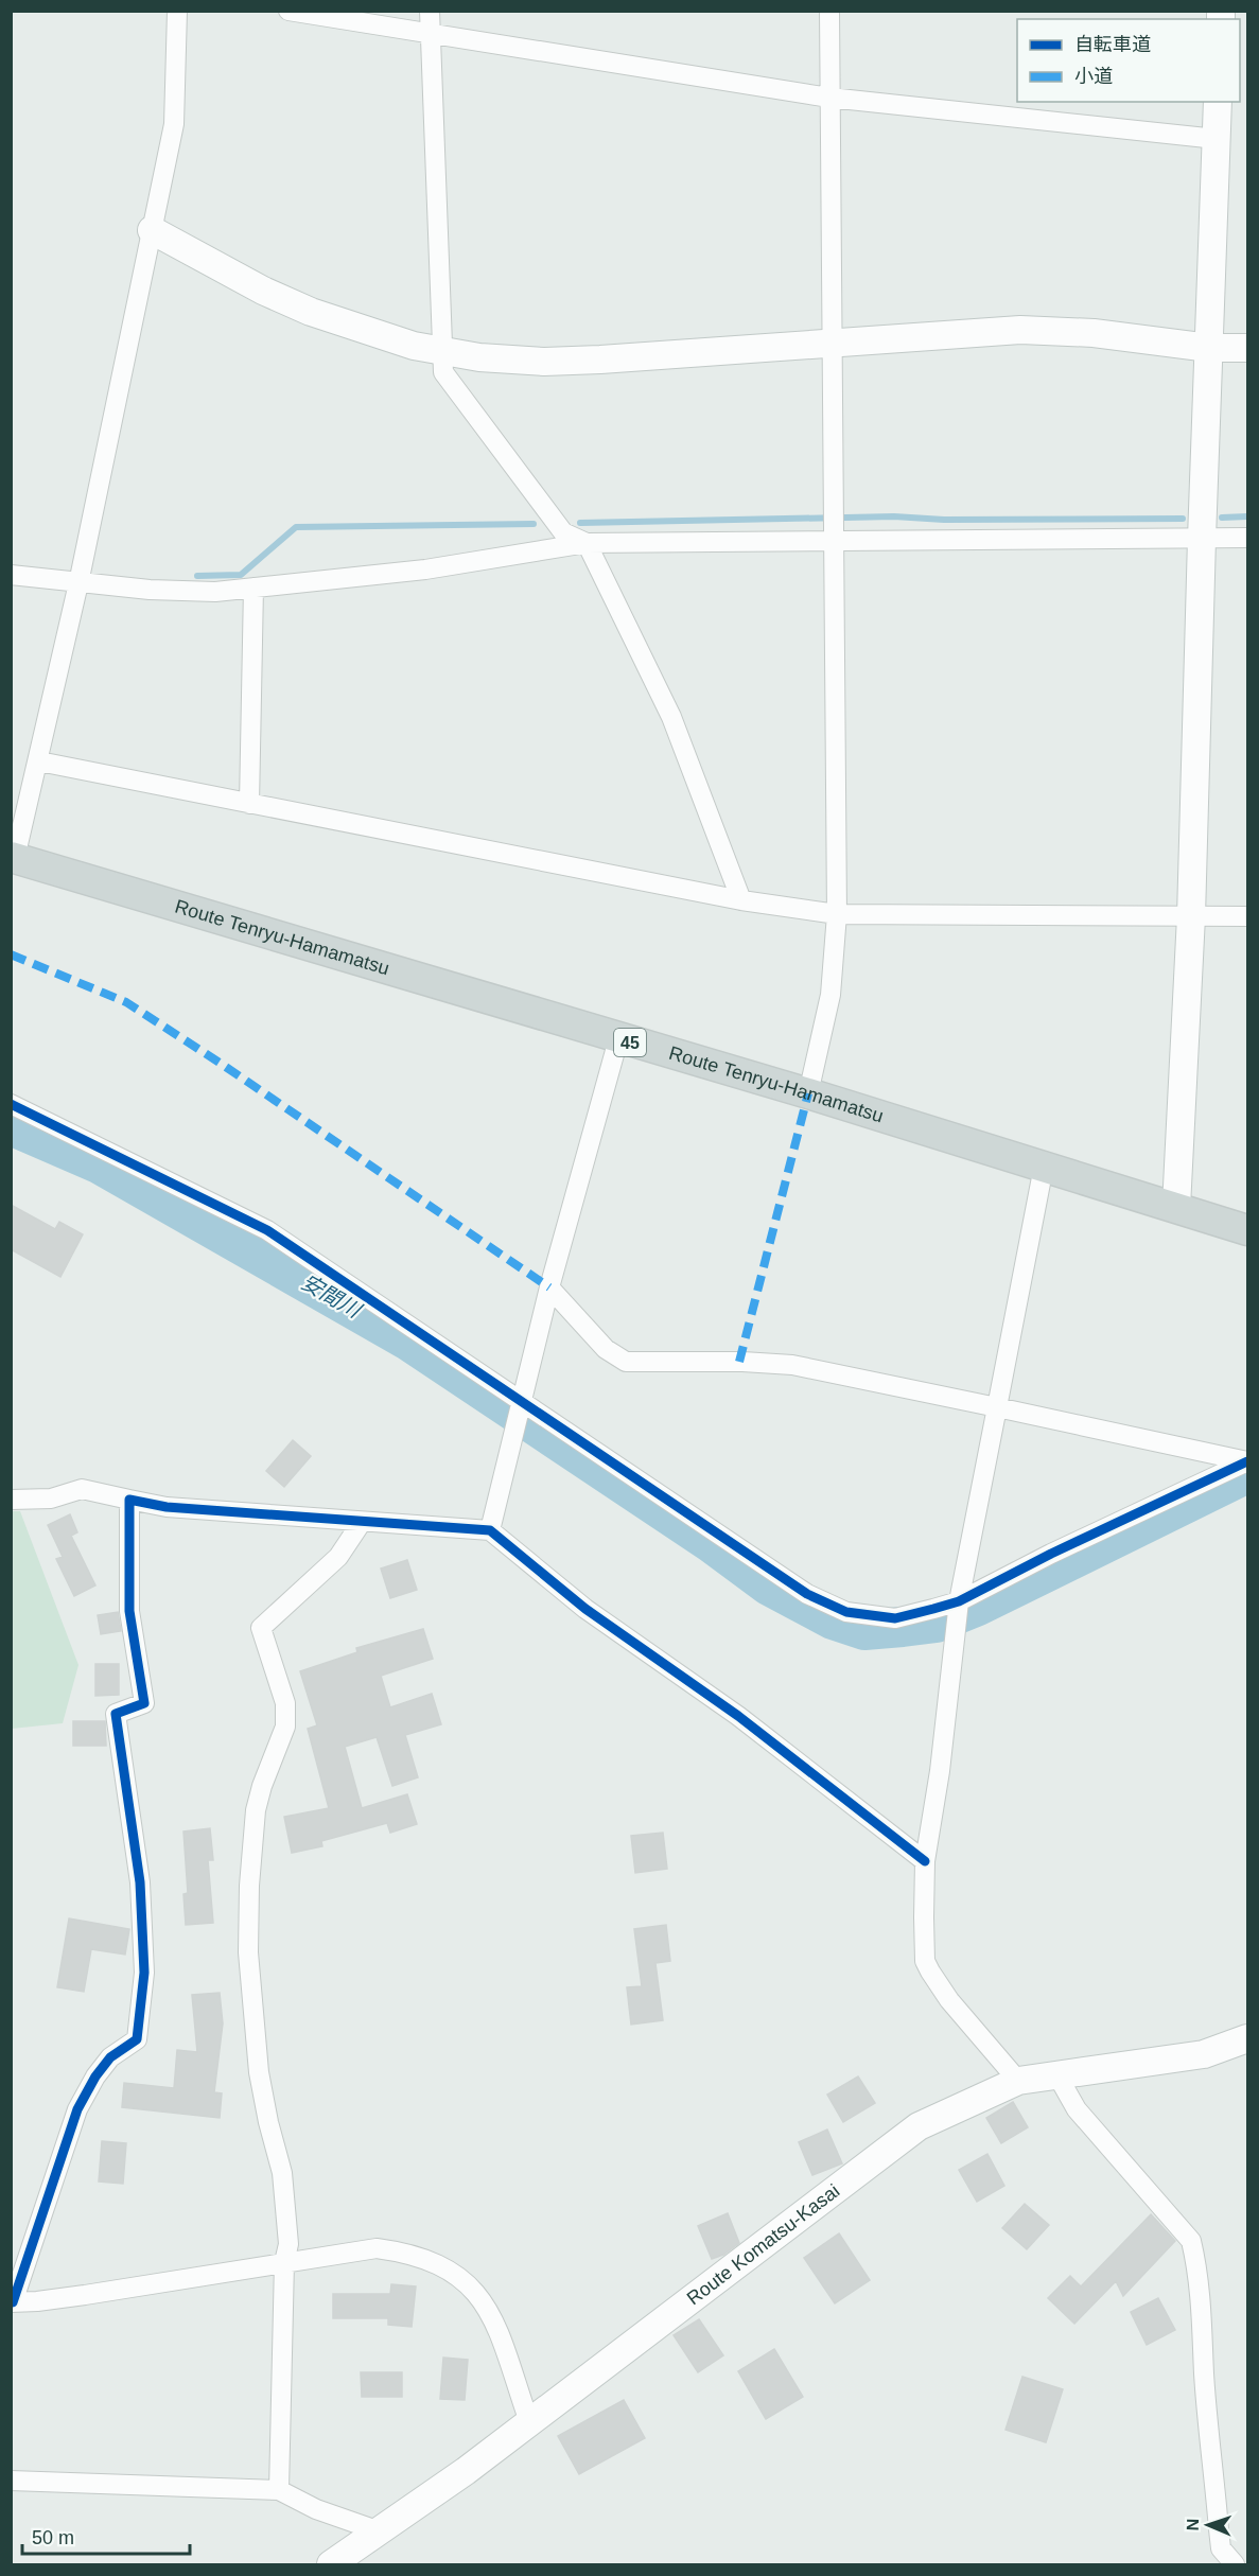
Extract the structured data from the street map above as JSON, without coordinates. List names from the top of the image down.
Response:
{
  "streets": {
    "main road": ["Route Tenryu-Hamamatsu", "45"],
    "street": ["Route Komatsu-Kasai"]
  },
  "water": ["安間川"],
  "legend": ["自転車道", "小道"],
  "scale_bar": "50 m",
  "north": "left"
}
